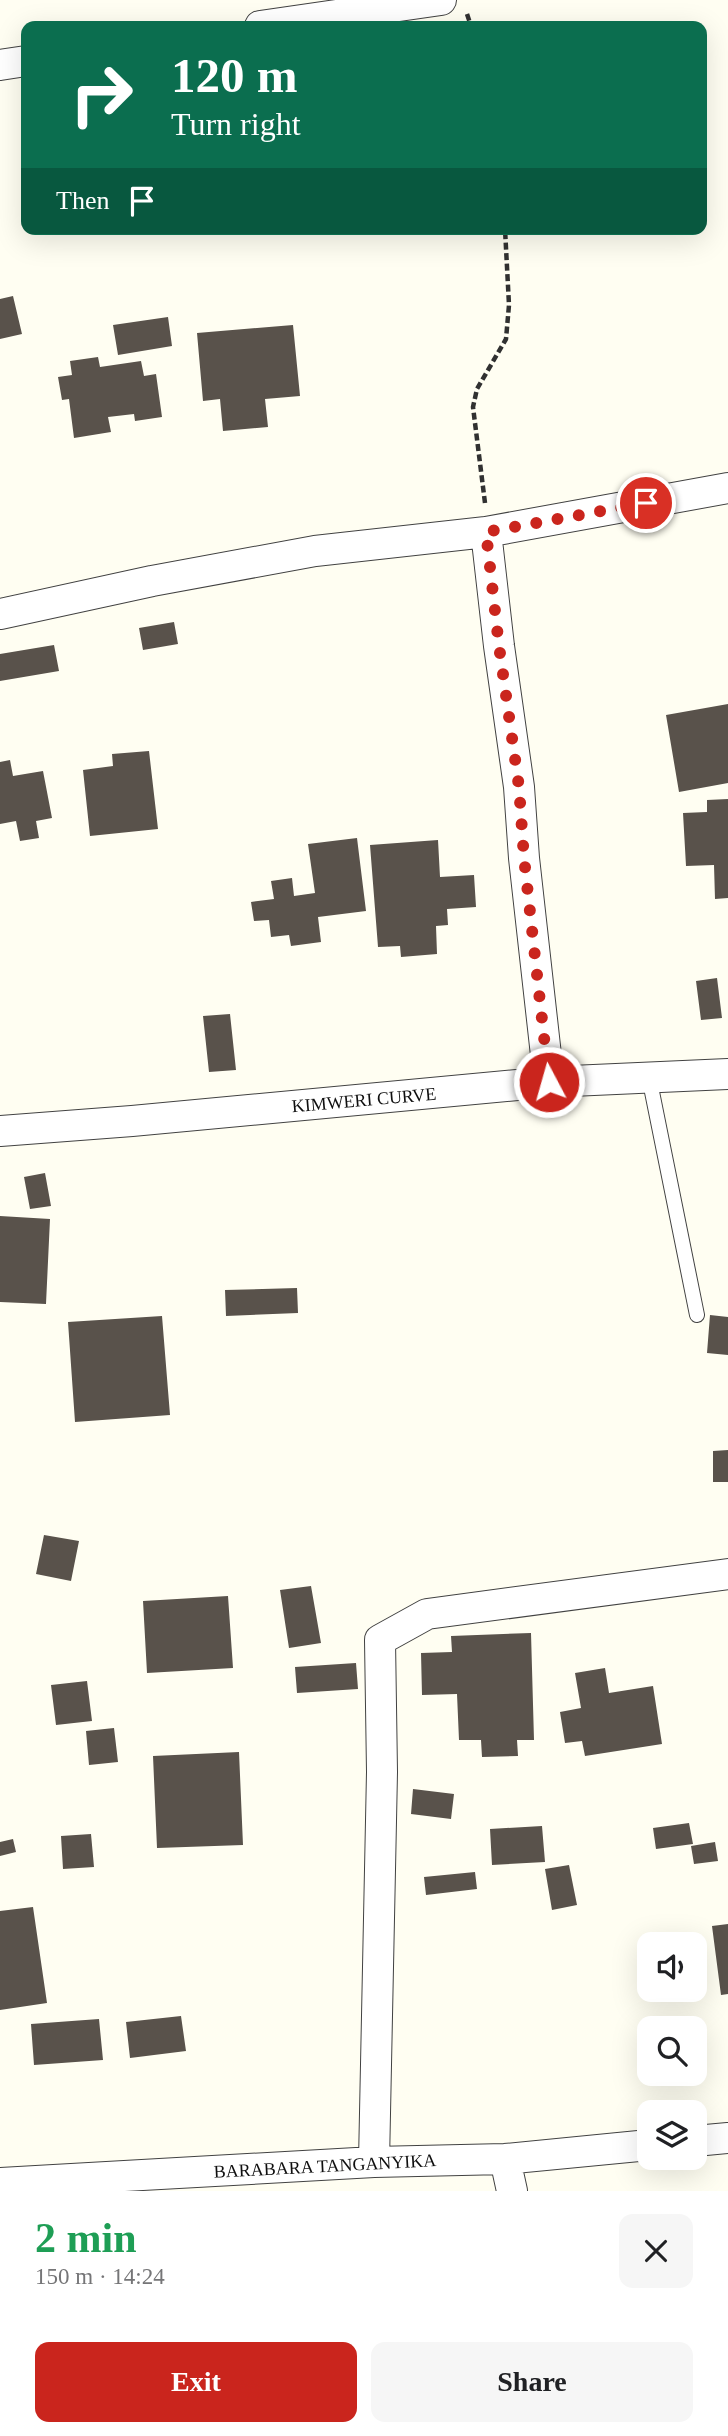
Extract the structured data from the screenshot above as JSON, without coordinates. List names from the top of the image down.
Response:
{
  "streets": {
    "street": ["KIMWERI CURVE", "BARABARA TANGANYIKA"]
  },
  "page": {
    "turn": ["120 m", "Turn right"],
    "then": "Then",
    "heading": ["2 min", "150 m · 14:24"],
    "buttons": ["Exit", "Share"]
  }
}
